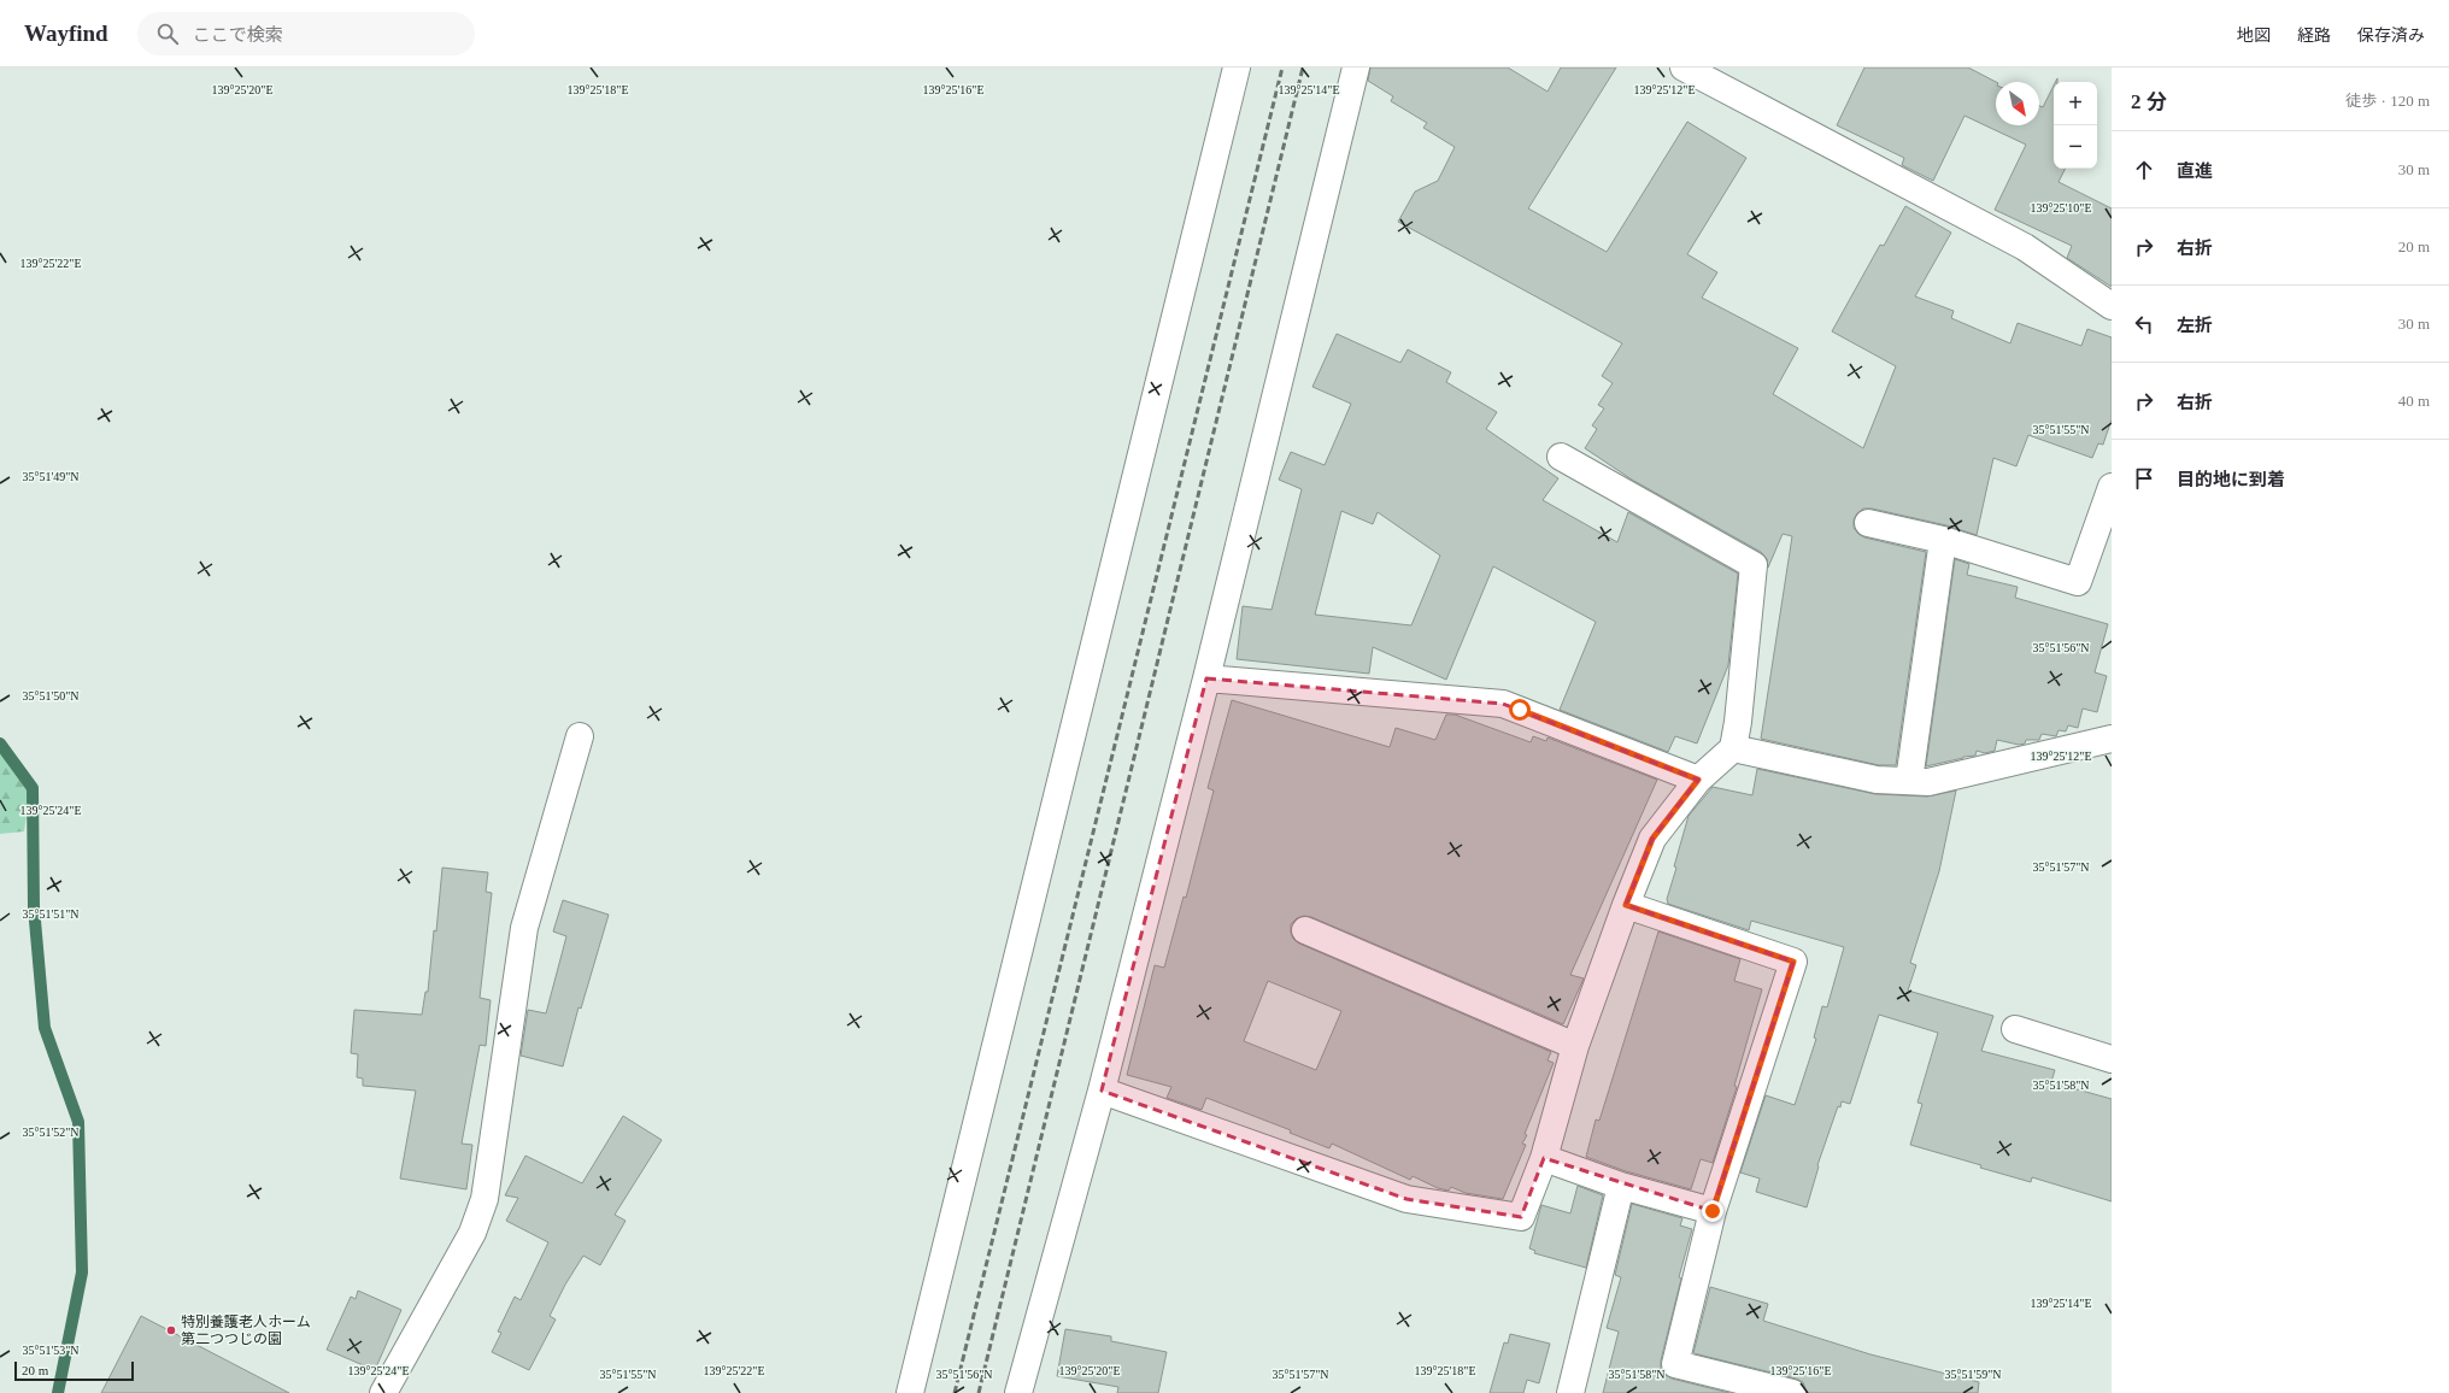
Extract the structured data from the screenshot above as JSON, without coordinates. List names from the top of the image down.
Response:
{
  "places": ["特別養護老人ホーム 第二つつじの園"],
  "scale_bar": "20 m",
  "north": "bottom right",
  "page": {
    "header": "Wayfind",
    "search": "ここで検索",
    "nav": ["地図", "経路", "保存済み"],
    "heading": ["2 分", "徒歩 · 120 m"],
    "map_buttons": ["+", "−"],
    "list": [
      ["直進", "30 m"],
      ["右折", "20 m"],
      ["左折", "30 m"],
      ["右折", "40 m"],
      "目的地に到着"
    ],
    "scale": "20 m"
  },
  "coordinates": [
    "139°25'20\"E",
    "139°25'18\"E",
    "139°25'16\"E",
    "139°25'14\"E",
    "139°25'12\"E",
    "139°25'10\"E",
    "139°25'22\"E",
    "35°51'55\"N",
    "35°51'49\"N",
    "35°51'56\"N",
    "35°51'50\"N",
    "139°25'24\"E",
    "35°51'57\"N",
    "35°51'51\"N",
    "35°51'58\"N",
    "35°51'52\"N",
    "35°51'53\"N",
    "35°51'59\"N"
  ]
}
